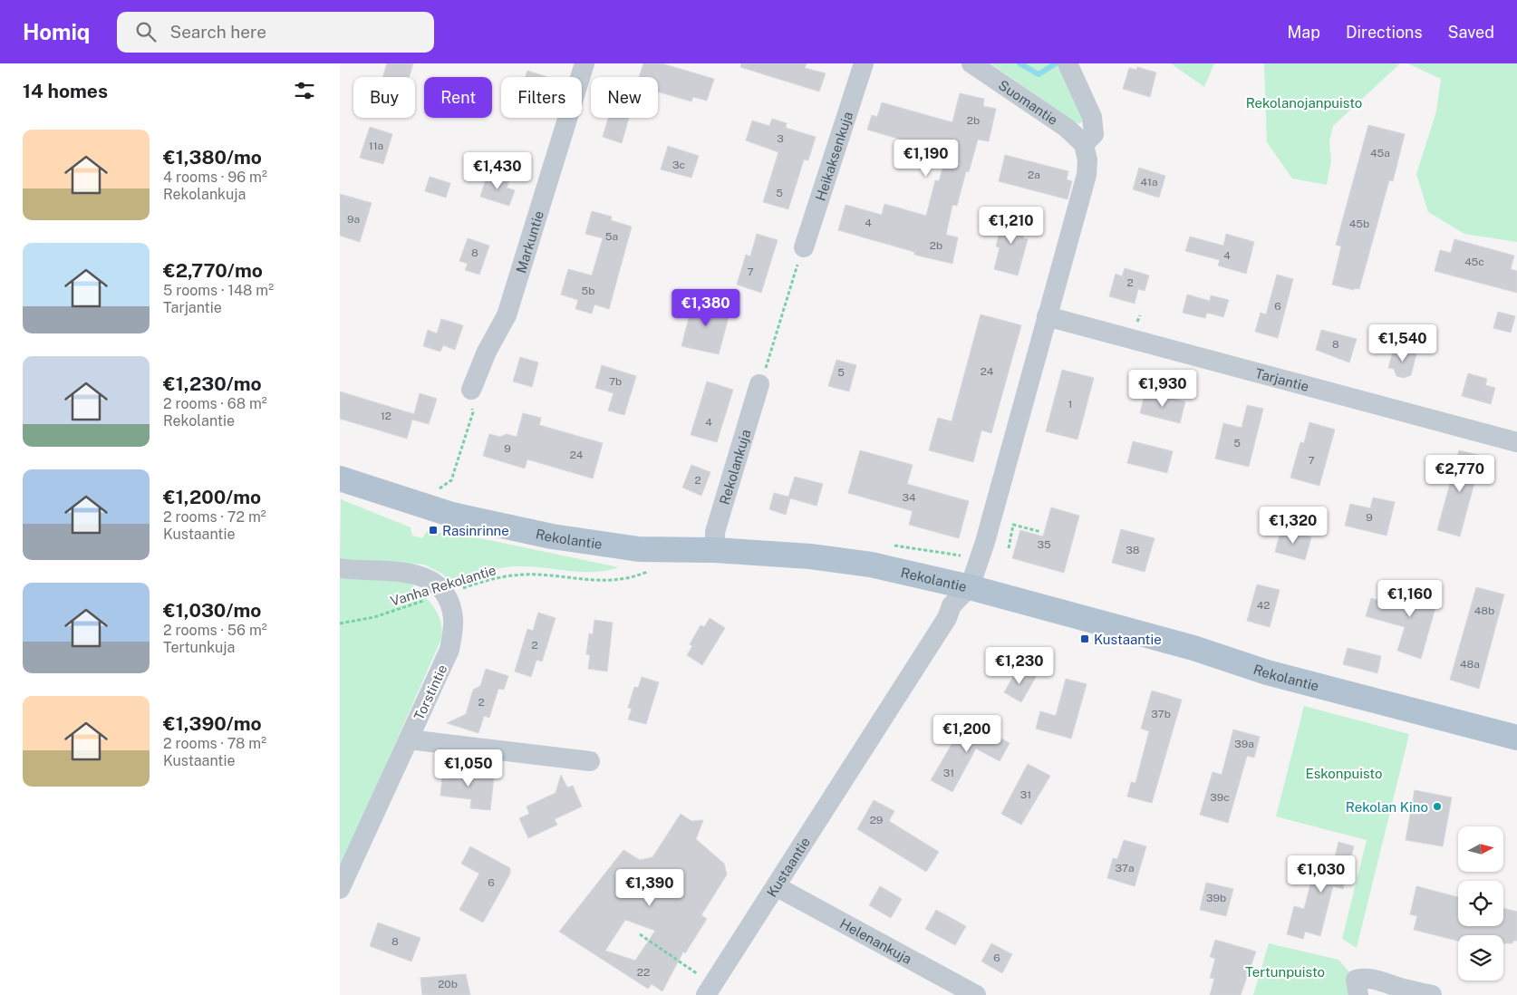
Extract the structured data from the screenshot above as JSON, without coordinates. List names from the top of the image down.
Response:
{
  "streets": {
    "main road": ["Rekolantie"],
    "street": [
      "Suomantie",
      "Heikaksenkuja",
      "Markuntie",
      "Tarjantie",
      "Rekolankuja",
      "Torstintie",
      "Kustaantie",
      "Helenankuja"
    ],
    "path": ["Vanha Rekolantie"]
  },
  "crossings": [
    ["Suomantie", "Kustaantie"],
    ["Tarjantie", "Kustaantie"],
    ["Rekolankuja", "Rekolantie"],
    ["Rekolantie", "Kustaantie"],
    ["Vanha Rekolantie", "Torstintie"],
    ["Kustaantie", "Helenankuja"]
  ],
  "parks": ["Rekolanojanpuisto", "Eskonpuisto", "Tertunpuisto"],
  "places": {
    "transit": ["Rasinrinne", "Kustaantie"],
    "other": ["Rekolan Kino"]
  },
  "house_numbers": [
    "2b",
    "3",
    "11a",
    "45a",
    "3c",
    "2a",
    "41a",
    "5",
    "9a",
    "4",
    "45b",
    "5a",
    "2b",
    "8",
    "4",
    "45c",
    "7",
    "2",
    "5b",
    "6",
    "8",
    "24",
    "5",
    "7b",
    "1",
    "12",
    "4",
    "5",
    "9",
    "24",
    "7",
    "2",
    "34",
    "9",
    "35",
    "38",
    "42",
    "48b",
    "2",
    "48a",
    "2",
    "37b",
    "39a",
    "31",
    "31",
    "39c",
    "29",
    "37a",
    "6",
    "39b",
    "8",
    "6",
    "22",
    "20b"
  ],
  "north": "right",
  "page": {
    "header": "Homiq",
    "search": "Search here",
    "nav": ["Map", "Directions", "Saved"],
    "heading": "14 homes",
    "chip": [
      "Buy",
      "Rent",
      "Filters",
      "New"
    ],
    "list": [
      {
        "name": "€1,380/mo",
        "note": "4 rooms · 96 m² · Rekolankuja"
      },
      {
        "name": "€2,770/mo",
        "note": "5 rooms · 148 m² · Tarjantie"
      },
      {
        "name": "€1,230/mo",
        "note": "2 rooms · 68 m² · Rekolantie"
      },
      {
        "name": "€1,200/mo",
        "note": "2 rooms · 72 m² · Kustaantie"
      },
      {
        "name": "€1,030/mo",
        "note": "2 rooms · 56 m² · Tertunkuja"
      },
      {
        "name": "€1,390/mo",
        "note": "2 rooms · 78 m² · Kustaantie"
      }
    ],
    "price": [
      "€1,190",
      "€1,430",
      "€1,210",
      "€1,380",
      "€1,540",
      "€1,930",
      "€2,770",
      "€1,320",
      "€1,160",
      "€1,230",
      "€1,200",
      "€1,050",
      "€1,030",
      "€1,390"
    ]
  }
}
